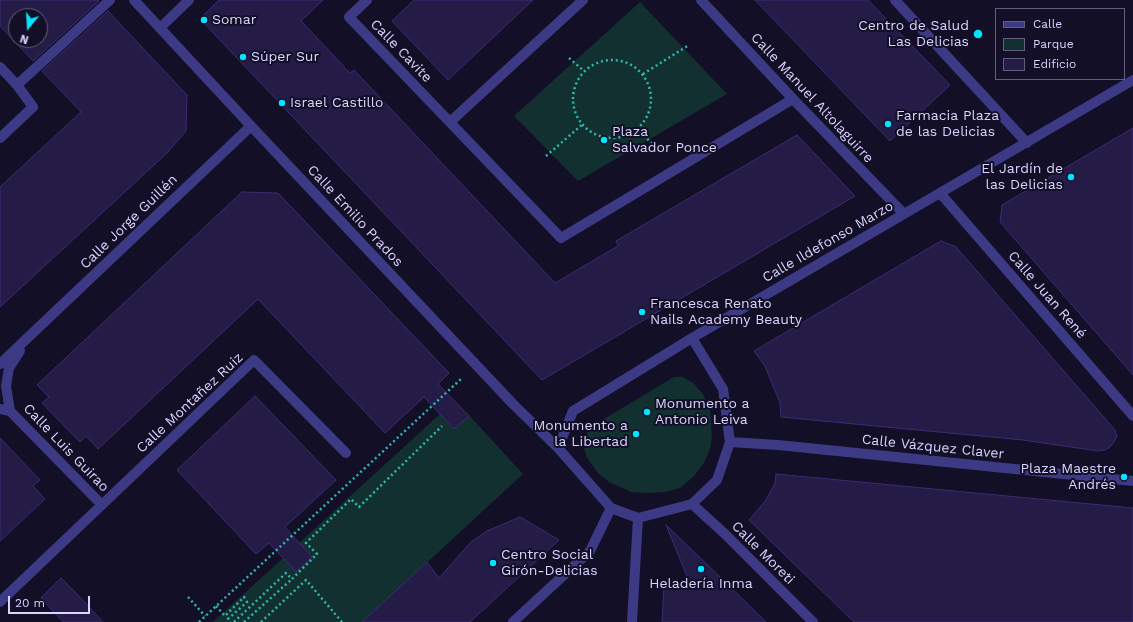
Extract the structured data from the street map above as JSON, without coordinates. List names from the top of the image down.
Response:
{
  "streets": {
    "street": [
      "Calle Cavite",
      "Calle Manuel Altolaguirre",
      "Calle Emilio Prados",
      "Calle Jorge Guillén",
      "Calle Ildefonso Marzo",
      "Calle Juan René",
      "Calle Montañez Ruiz",
      "Calle Vázquez Claver",
      "Calle Luis Guirao",
      "Calle Moreti"
    ]
  },
  "crossings": [
    ["Calle Manuel Altolaguirre", "Calle Ildefonso Marzo"],
    ["Calle Emilio Prados", "Calle Jorge Guillén"],
    ["Calle Emilio Prados", "Calle Ildefonso Marzo"],
    ["Calle Jorge Guillén", "Calle Luis Guirao"],
    ["Calle Ildefonso Marzo", "Calle Juan René"],
    ["Calle Montañez Ruiz", "Calle Luis Guirao"]
  ],
  "places": [
    "Somar",
    "Centro de Salud Las Delicias",
    "Súper Sur",
    "Israel Castillo",
    "Farmacia Plaza de las Delicias",
    "Plaza Salvador Ponce",
    "El Jardín de las Delicias",
    "Francesca Renato Nails Academy Beauty",
    "Monumento a Antonio Leiva",
    "Monumento a la Libertad",
    "Plaza Maestre Andrés",
    "Centro Social Girón-Delicias",
    "Heladería Inma"
  ],
  "legend": ["Calle", "Parque", "Edificio"],
  "scale_bar": "20 m",
  "north": "bottom"
}
